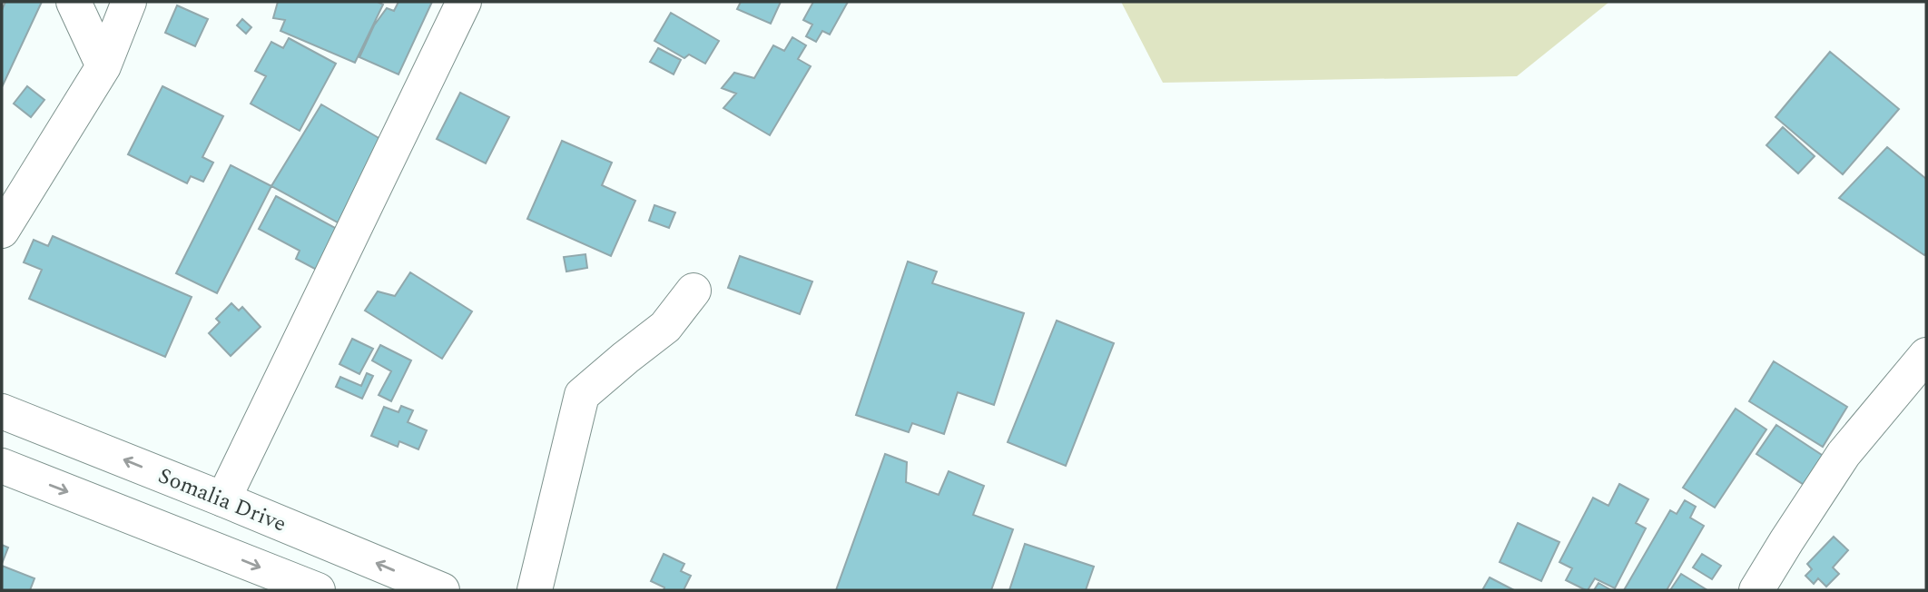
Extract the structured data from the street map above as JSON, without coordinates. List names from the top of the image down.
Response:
{
  "streets": {
    "street": ["Somalia Drive"]
  }
}
